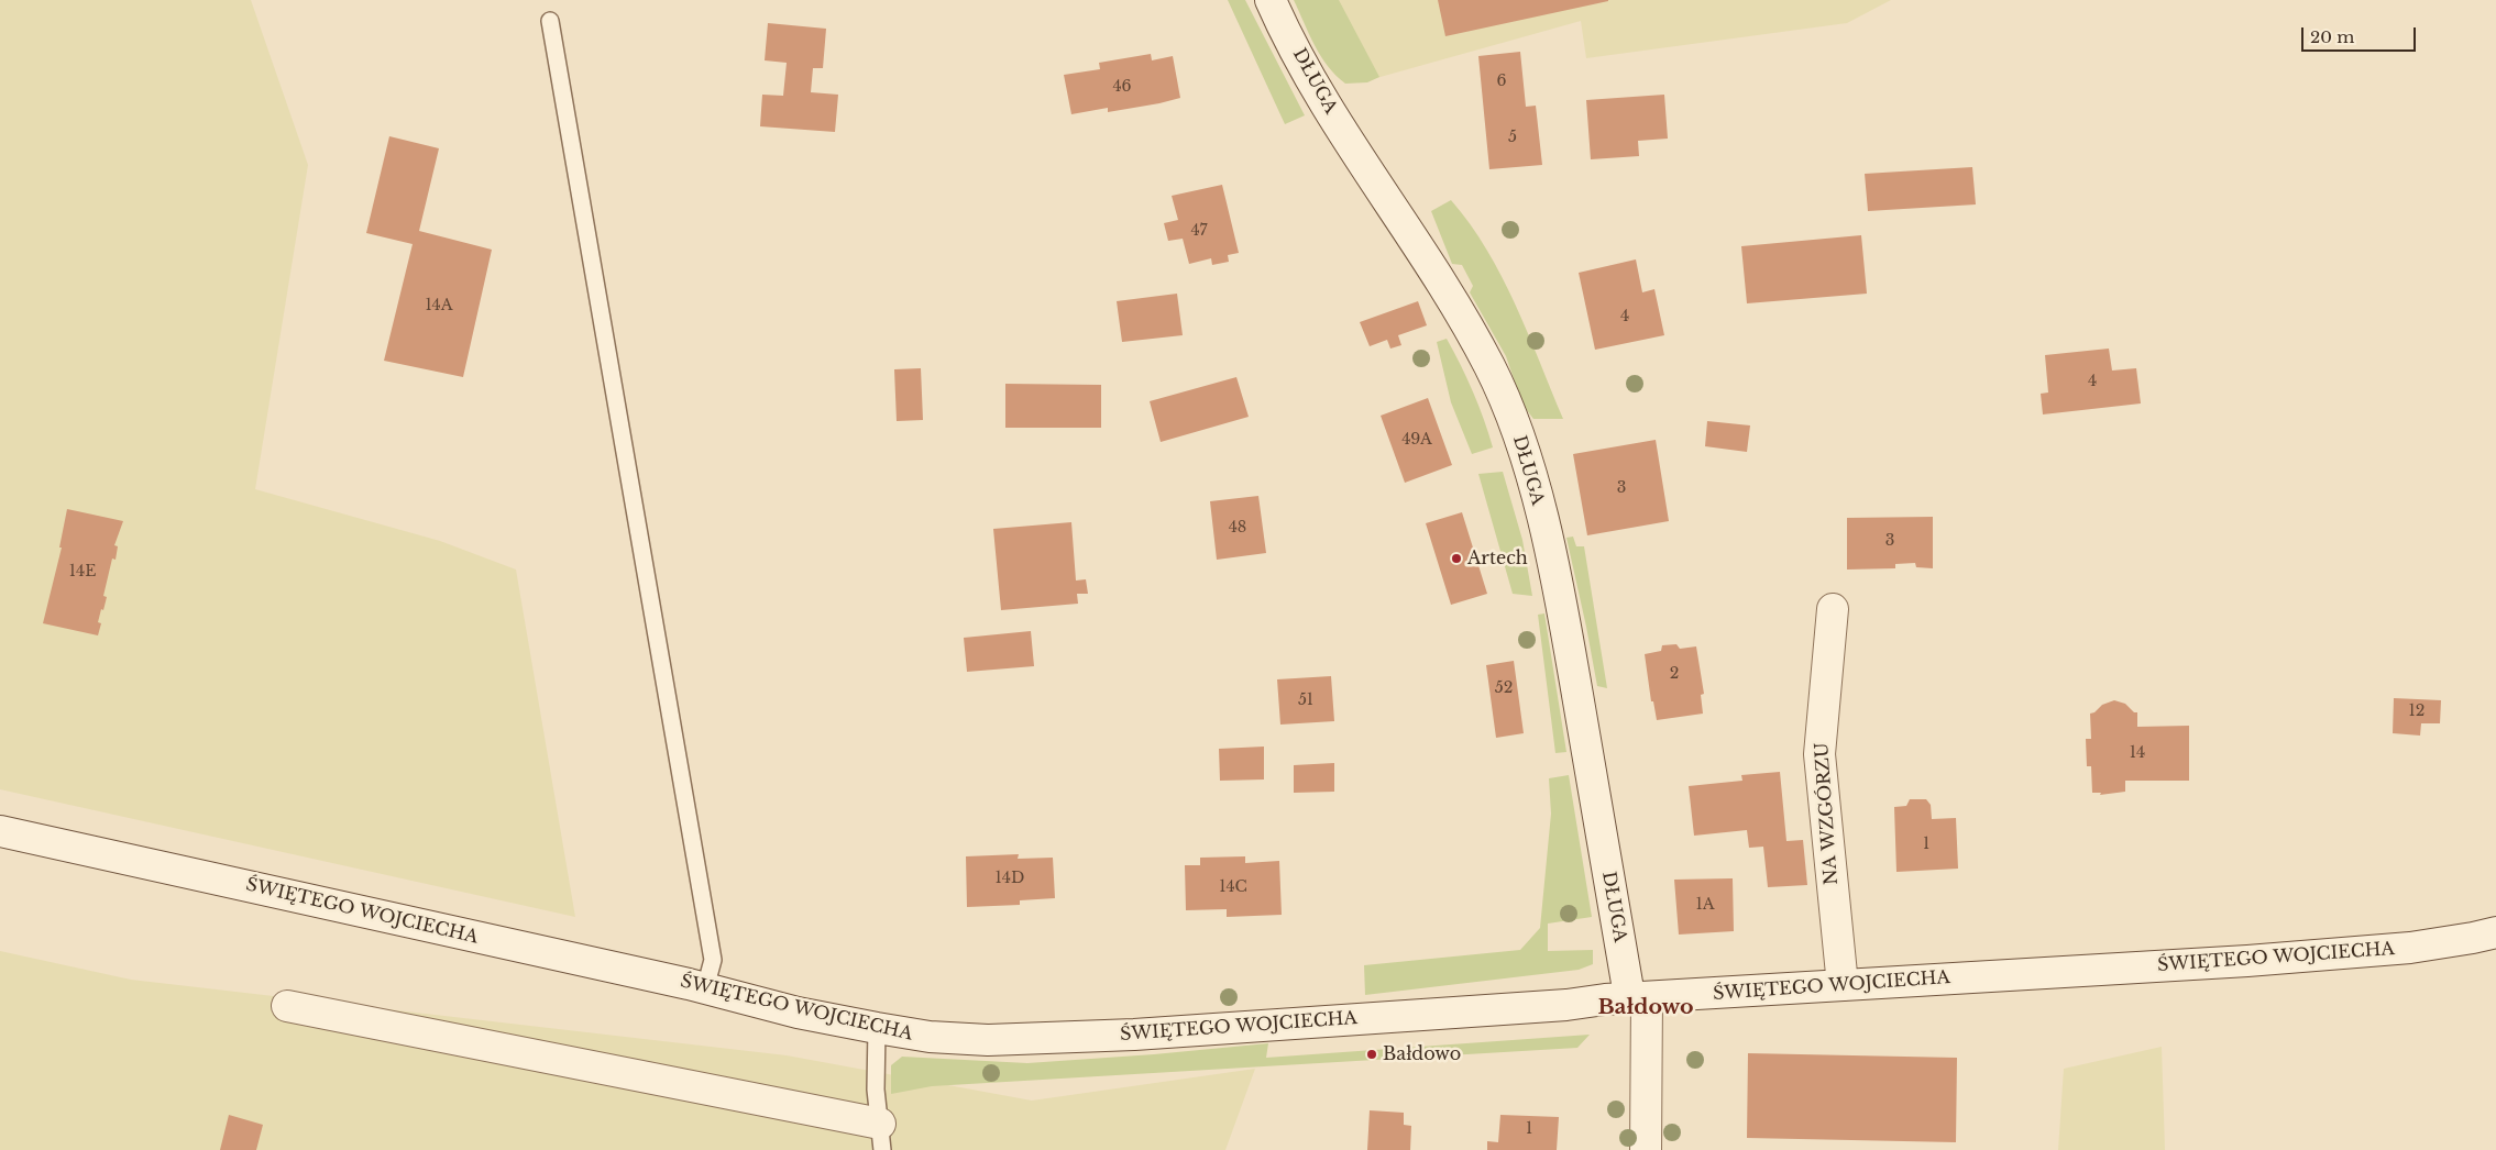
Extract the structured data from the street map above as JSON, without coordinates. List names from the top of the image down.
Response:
{
  "streets": {
    "street": ["DŁUGA", "NA WZGÓRZU", "ŚWIĘTEGO WOJCIECHA"]
  },
  "crossings": [
    ["DŁUGA", "ŚWIĘTEGO WOJCIECHA"],
    ["NA WZGÓRZU", "ŚWIĘTEGO WOJCIECHA"]
  ],
  "districts": ["Bałdowo"],
  "places": ["Artech", "Bałdowo"],
  "house_numbers": [
    "6",
    "46",
    "5",
    "47",
    "14A",
    "4",
    "4",
    "49A",
    "3",
    "48",
    "3",
    "14E",
    "2",
    "52",
    "51",
    "12",
    "14",
    "1",
    "14D",
    "14C",
    "1A",
    "1"
  ],
  "scale_bar": "20 m"
}
